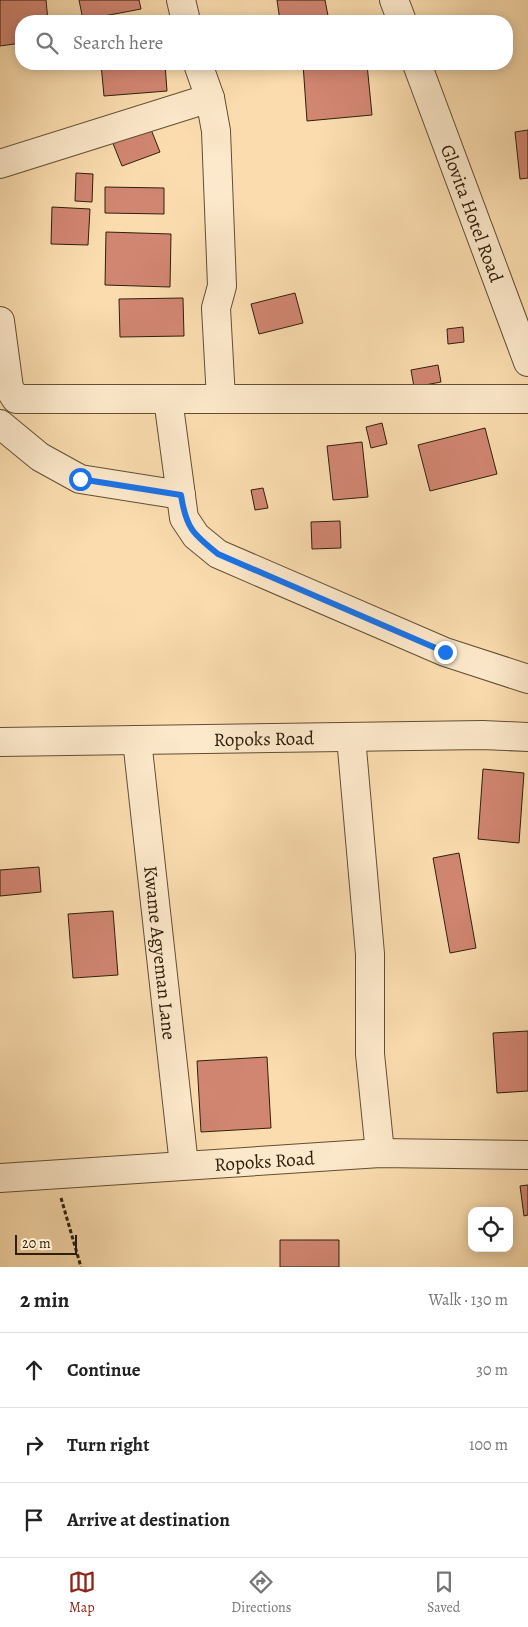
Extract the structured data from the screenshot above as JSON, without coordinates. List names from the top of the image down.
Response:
{
  "streets": {
    "street": ["Glovita Hotel Road", "Ropoks Road", "Kwame Agyeman Lane"]
  },
  "crossings": [
    ["Ropoks Road", "Kwame Agyeman Lane"]
  ],
  "scale_bar": "20 m",
  "page": {
    "search": "Search here",
    "scale": "20 m",
    "heading": ["2 min", "Walk · 130 m"],
    "list": [
      ["Continue", "30 m"],
      ["Turn right", "100 m"],
      "Arrive at destination"
    ],
    "nav": ["Map", "Directions", "Saved"]
  }
}
